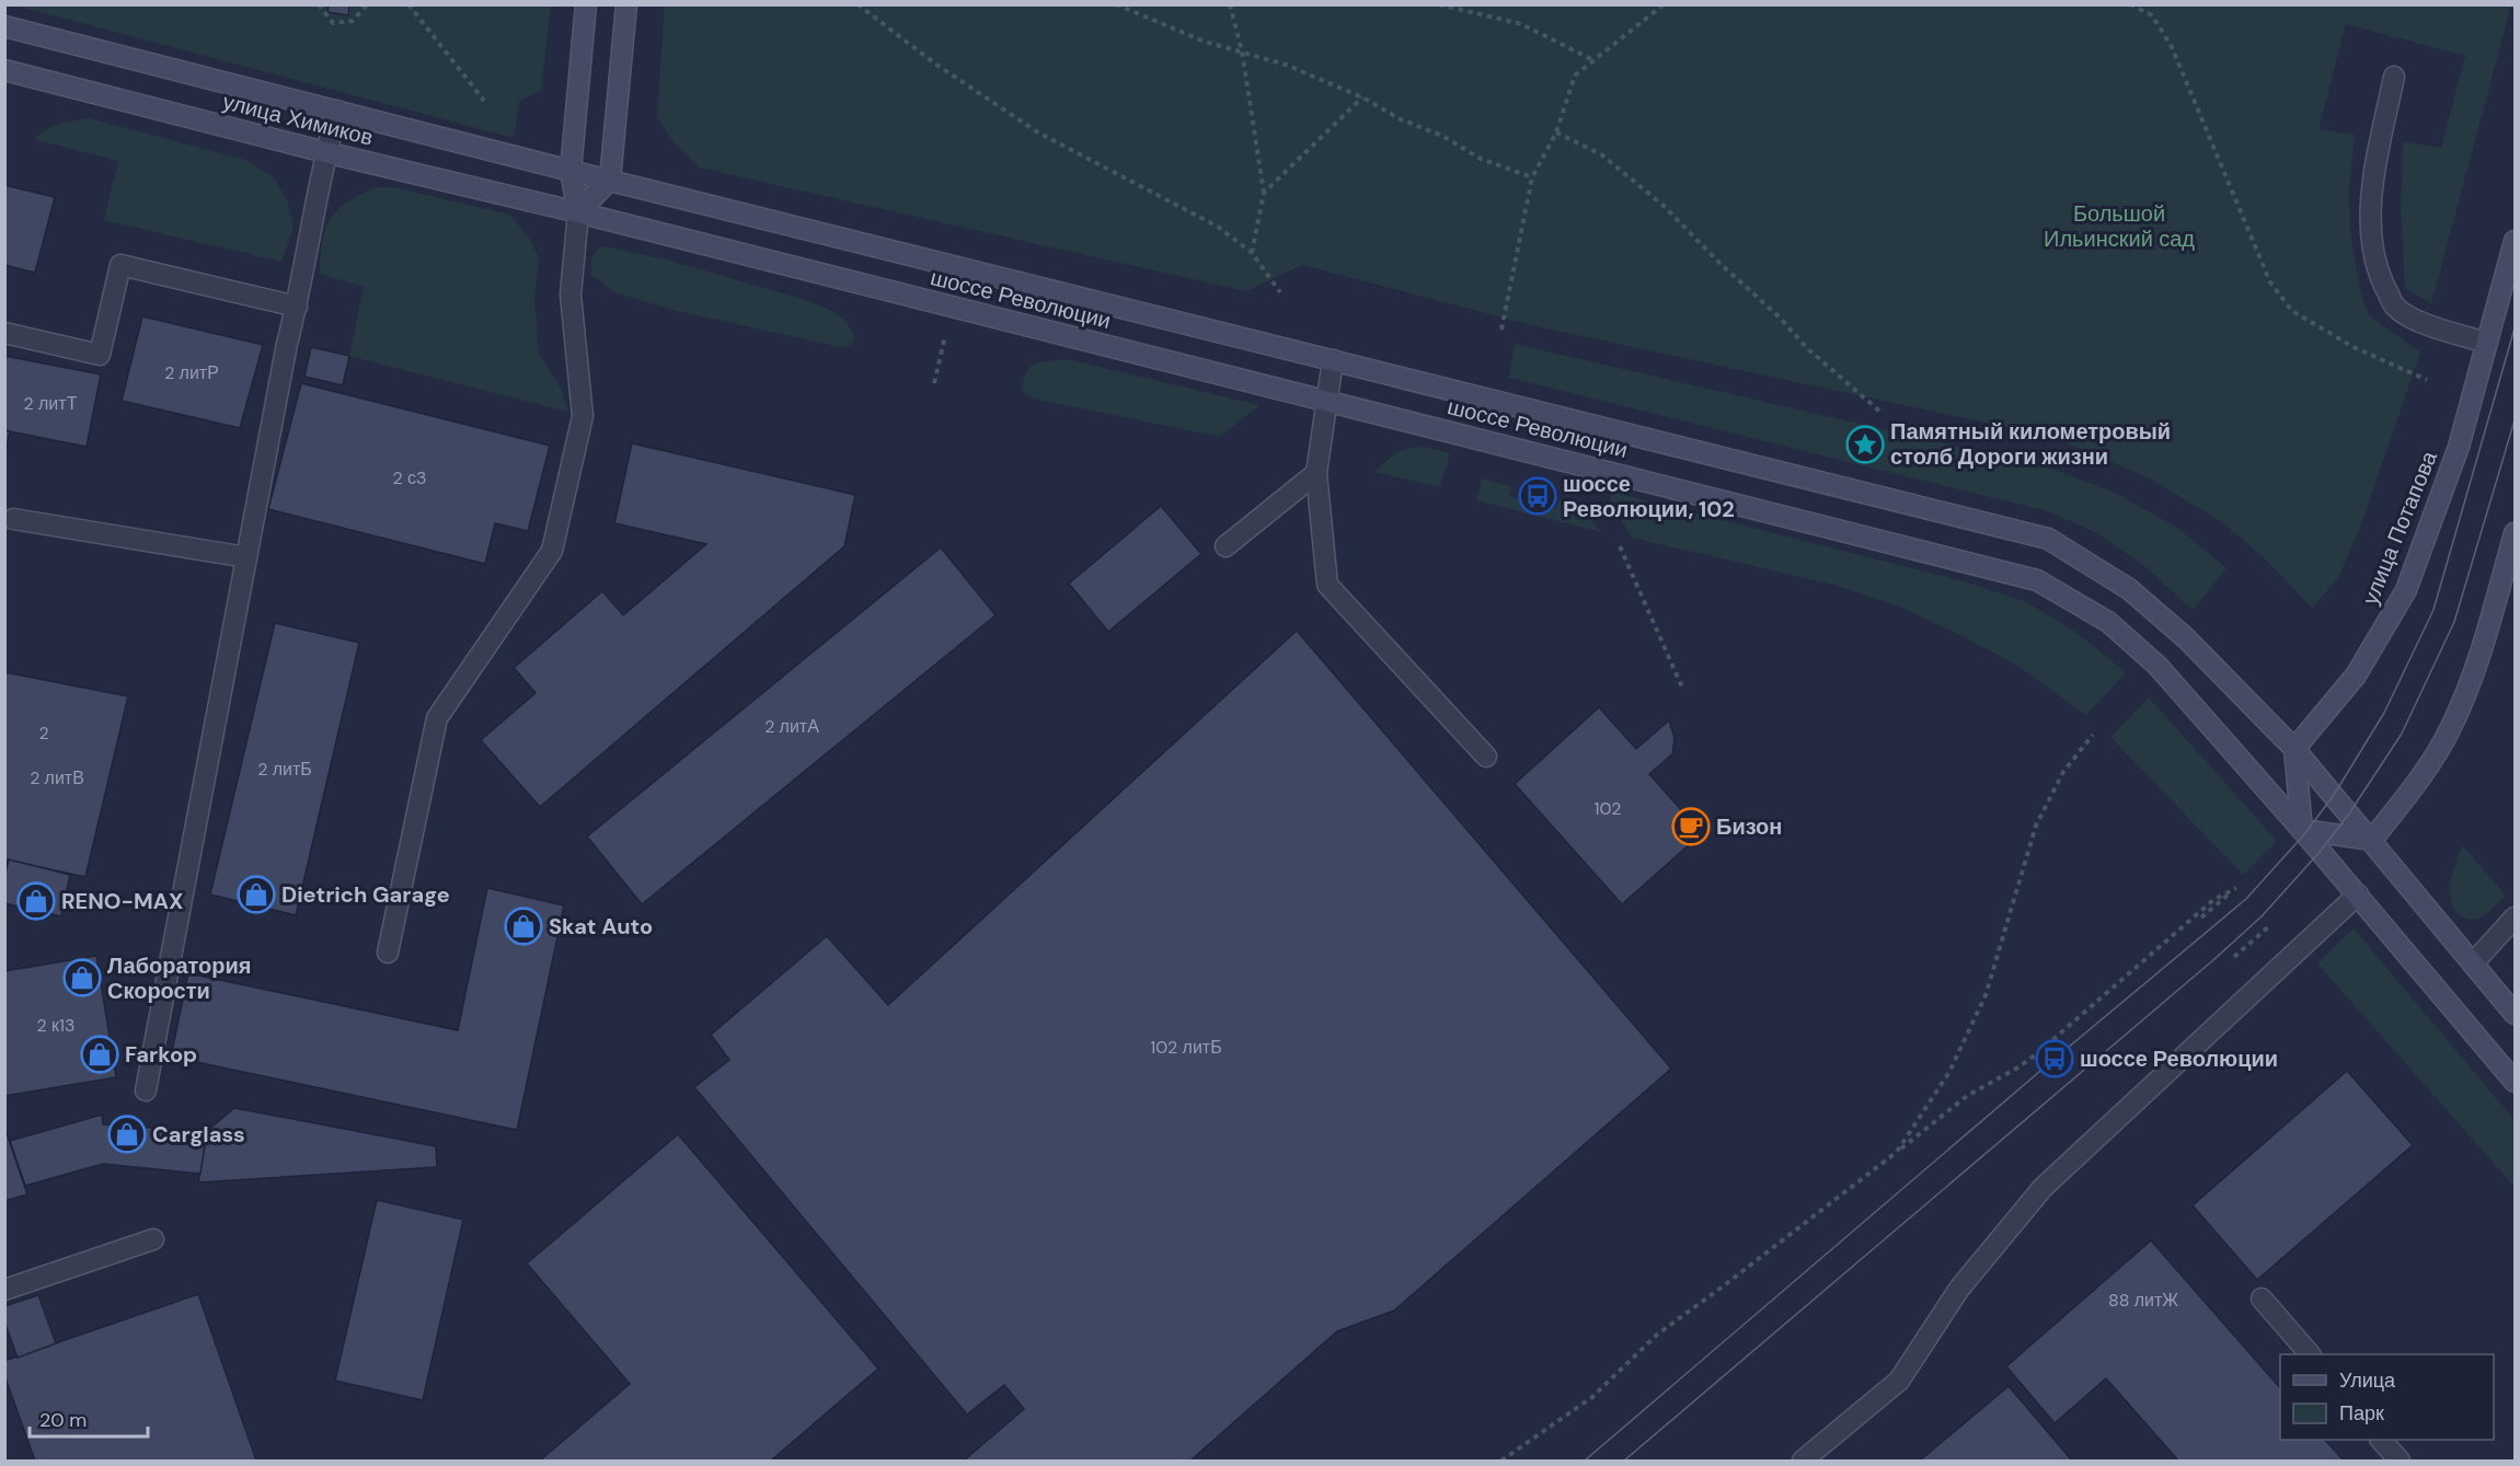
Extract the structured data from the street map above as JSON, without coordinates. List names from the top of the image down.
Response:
{
  "streets": {
    "main road": ["улица Химиков", "шоссе Революции", "улица Потапова"]
  },
  "crossings": [
    ["улица Химиков", "шоссе Революции"],
    ["шоссе Революции", "улица Потапова"]
  ],
  "parks": ["Большой Ильинский сад"],
  "places": {
    "place": ["Памятный километровый столб Дороги жизни"],
    "bus stop": ["шоссе Революции, 102", "шоссе Революции"],
    "cafe": ["Бизон"],
    "shop": [
      "Dietrich Garage",
      "RENO-MAX",
      "Skat Auto",
      "Лаборатория Скорости",
      "Farkop",
      "Carglass"
    ]
  },
  "house_numbers": [
    "2 литР",
    "2 литТ",
    "2 с3",
    "2 литА",
    "2",
    "2 литБ",
    "2 литВ",
    "102",
    "2 к13",
    "102 литБ",
    "88 литЖ"
  ],
  "legend": ["Улица", "Парк"],
  "scale_bar": "20 m"
}
